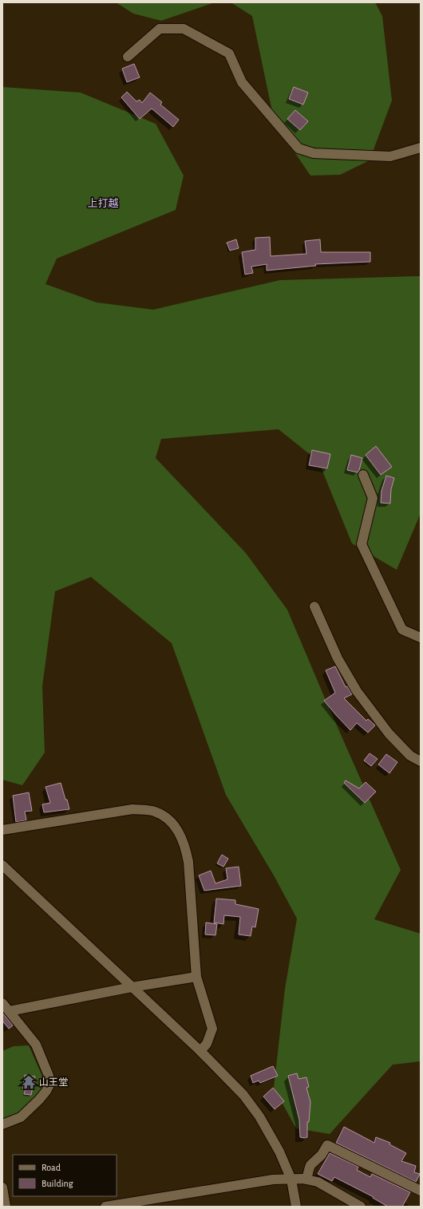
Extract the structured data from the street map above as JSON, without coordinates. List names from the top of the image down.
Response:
{
  "districts": ["上打越"],
  "places": {
    "temple": ["山王堂"]
  },
  "legend": ["Road", "Building"]
}
